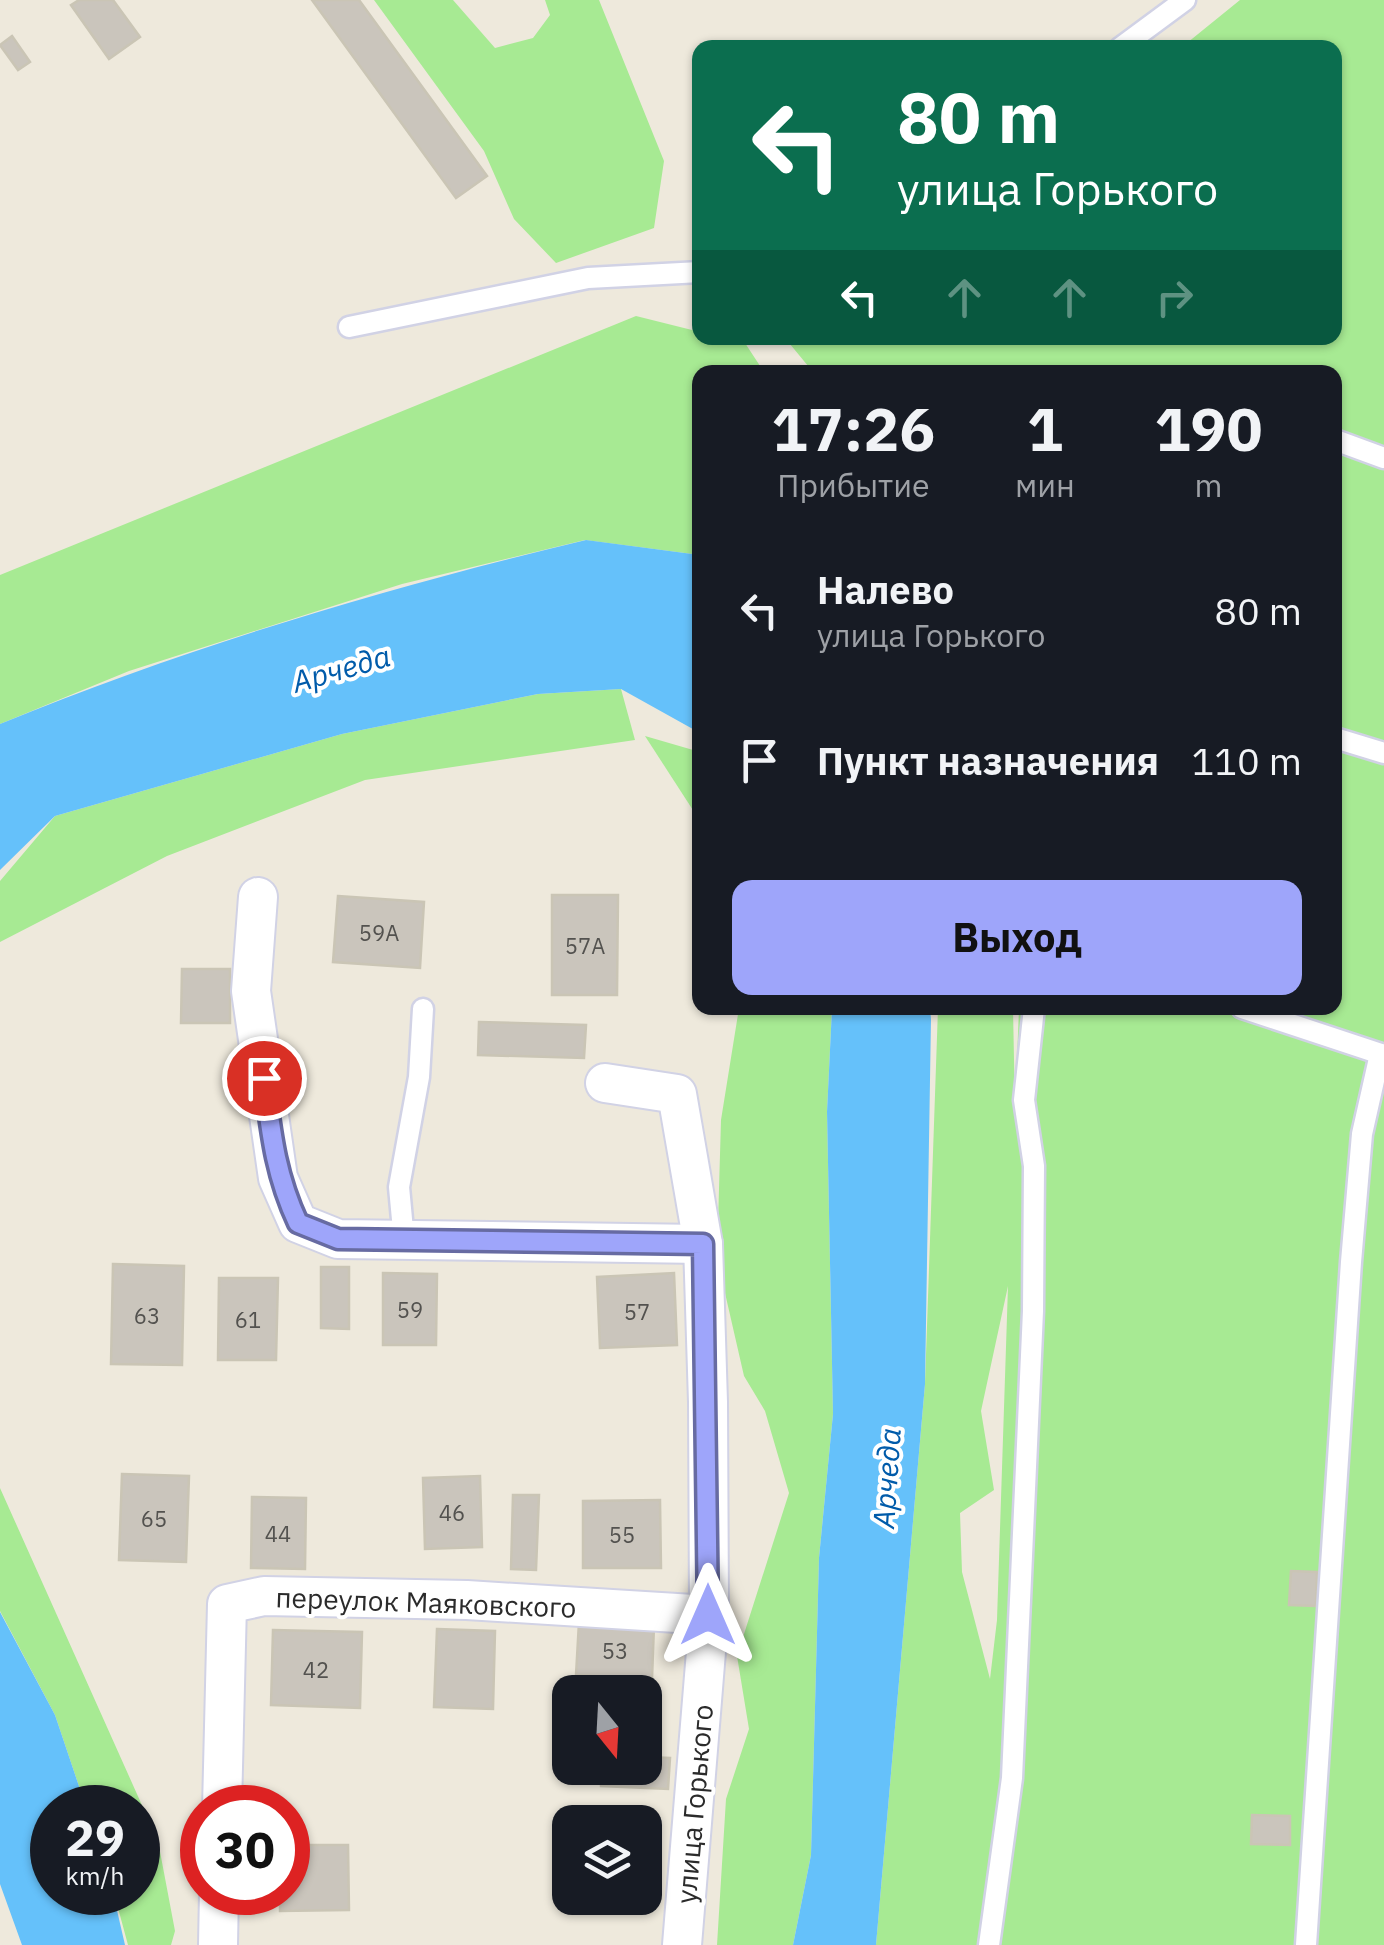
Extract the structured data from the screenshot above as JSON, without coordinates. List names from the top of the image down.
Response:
{
  "streets": {
    "street": ["переулок Маяковского", "улица Горького"]
  },
  "crossings": [
    ["переулок Маяковского", "улица Горького"]
  ],
  "water": ["Арчеда"],
  "house_numbers": [
    "59А",
    "57А",
    "59",
    "57",
    "63",
    "61",
    "46",
    "65",
    "44",
    "55",
    "53",
    "42"
  ],
  "north": "bottom",
  "page": {
    "turn": ["80 m", "улица Горького"],
    "eta": [
      "17:26",
      "Прибытие",
      "1",
      "мин",
      "190",
      "m"
    ],
    "list": [
      {
        "name": "Налево",
        "note": "улица Горького",
        "value": "80 m"
      },
      {
        "name": "Пункт назначения",
        "value": "110 m"
      }
    ],
    "buttons": "Выход",
    "speed": "29 km/h",
    "limit": "30"
  }
}
